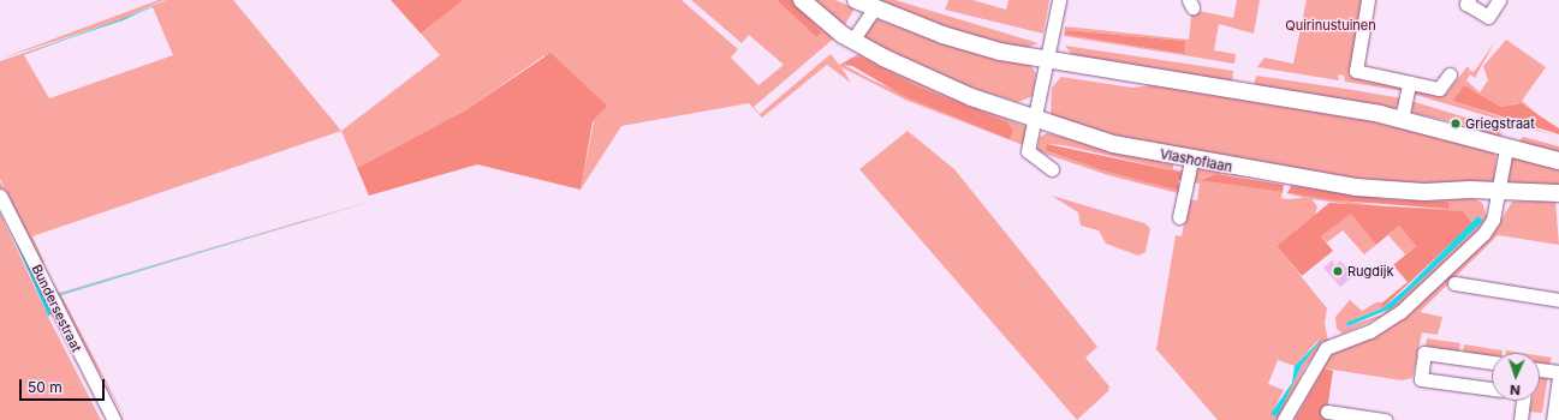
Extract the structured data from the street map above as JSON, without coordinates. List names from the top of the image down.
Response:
{
  "streets": {
    "street": ["Vlashoflaan", "Bundersestraat"]
  },
  "parks": ["Quirinustuinen"],
  "places": ["Griegstraat", "Rugdijk"],
  "scale_bar": "50 m",
  "north": "bottom"
}
